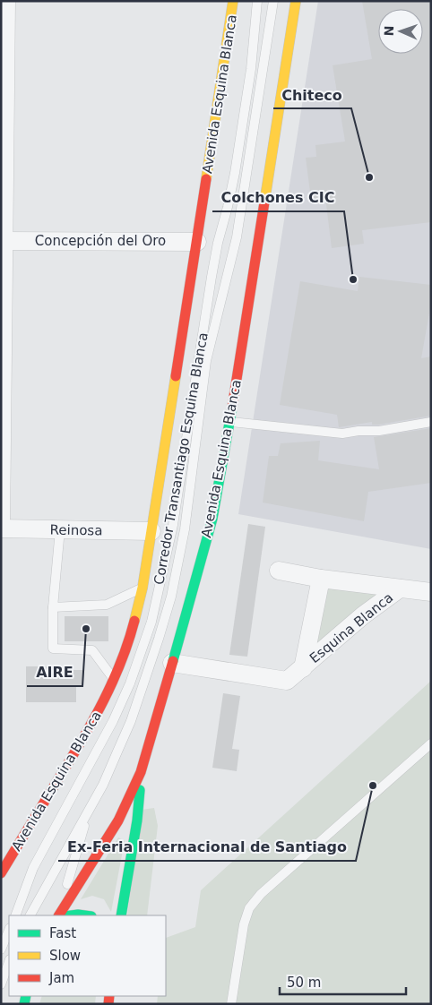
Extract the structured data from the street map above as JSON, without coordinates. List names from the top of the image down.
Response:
{
  "streets": {
    "main road": ["Avenida Esquina Blanca"],
    "street": ["Concepción del Oro", "Reinosa", "Esquina Blanca"],
    "lane": ["Corredor Transantiago Esquina Blanca"]
  },
  "crossings": [
    ["Avenida Esquina Blanca", "Concepción del Oro"],
    ["Avenida Esquina Blanca", "Reinosa"],
    ["Avenida Esquina Blanca", "Esquina Blanca"]
  ],
  "places": [
    "Chiteco",
    "Colchones CIC",
    "AIRE",
    "Ex-Feria Internacional de Santiago"
  ],
  "legend": ["Fast", "Slow", "Jam"],
  "scale_bar": "50 m",
  "north": "left"
}
